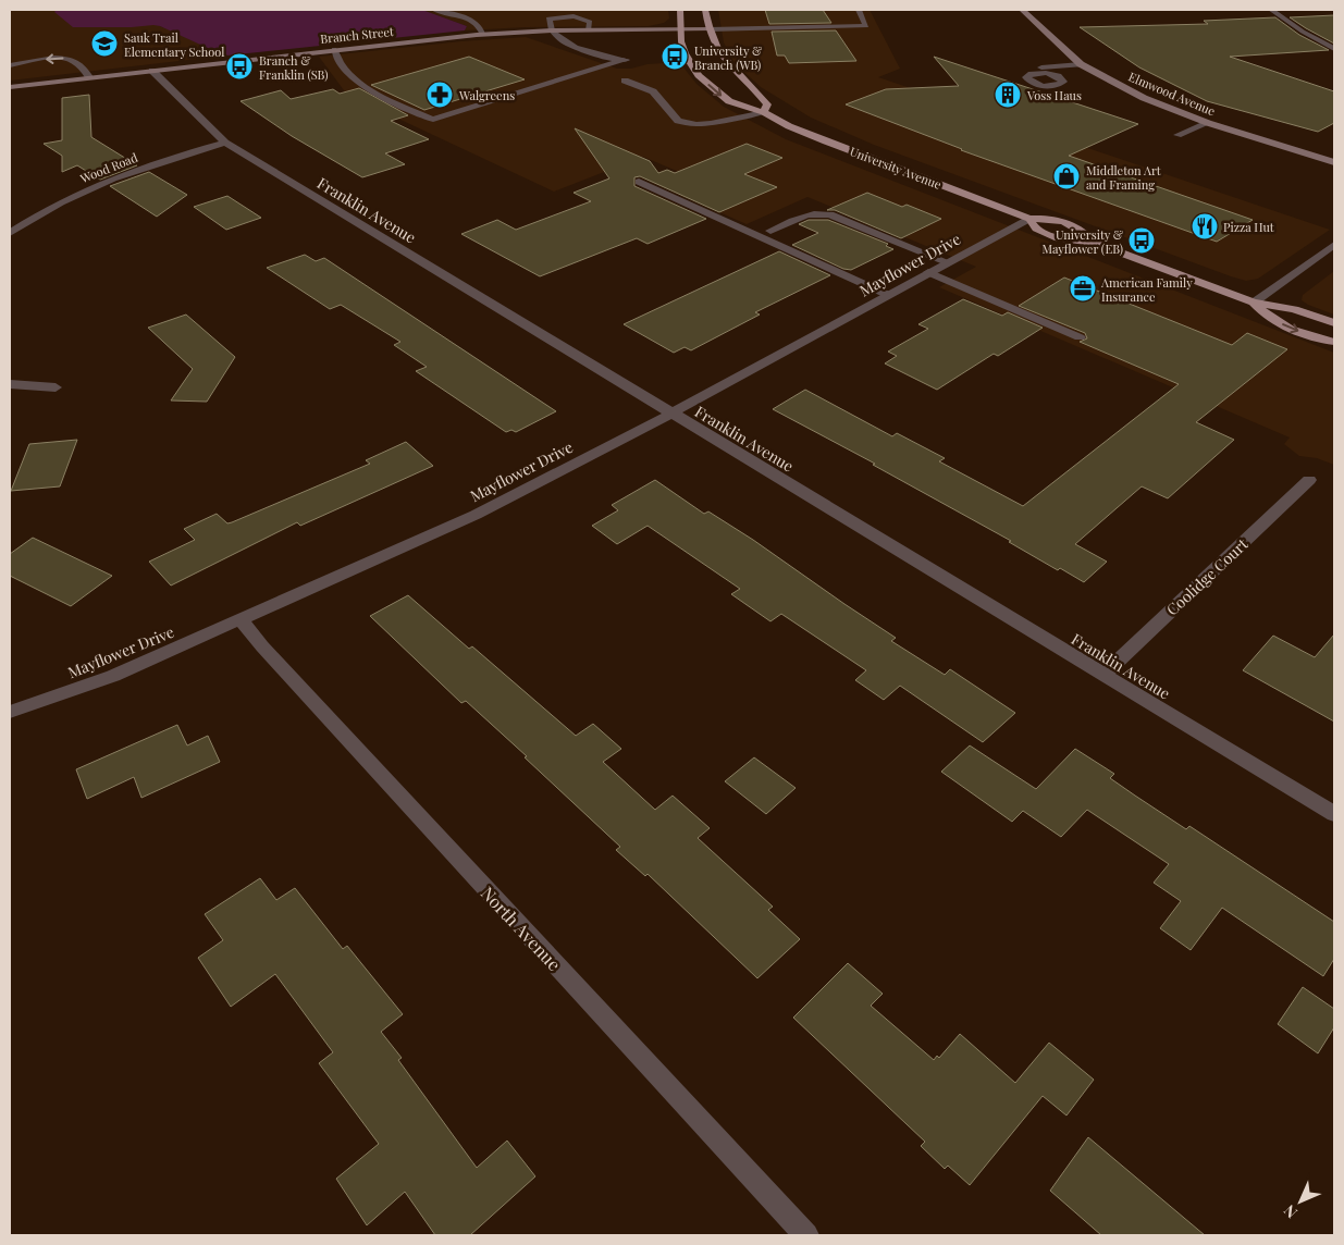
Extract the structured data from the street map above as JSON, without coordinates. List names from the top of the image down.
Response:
{
  "streets": {
    "main road": ["University Avenue"],
    "street": [
      "Branch Street",
      "Elmwood Avenue",
      "Wood Road",
      "Franklin Avenue",
      "Mayflower Drive",
      "Coolidge Court",
      "North Avenue"
    ]
  },
  "crossings": [
    ["Branch Street", "University Avenue"],
    ["Branch Street", "Franklin Avenue"],
    ["Wood Road", "Franklin Avenue"],
    ["University Avenue", "Mayflower Drive"],
    ["Franklin Avenue", "Mayflower Drive"],
    ["Franklin Avenue", "Coolidge Court"],
    ["Mayflower Drive", "North Avenue"]
  ],
  "places": {
    "school or university": ["Sauk Trail Elementary School"],
    "bus stop": ["University & Branch (WB)", "Branch & Franklin (SB)", "University & Mayflower (EB)"],
    "pharmacy": ["Walgreens"],
    "building": ["Voss Haus"],
    "shop": ["Middleton Art and Framing"],
    "restaurant": ["Pizza Hut"],
    "office": ["American Family Insurance"]
  },
  "north": "bottom left"
}
